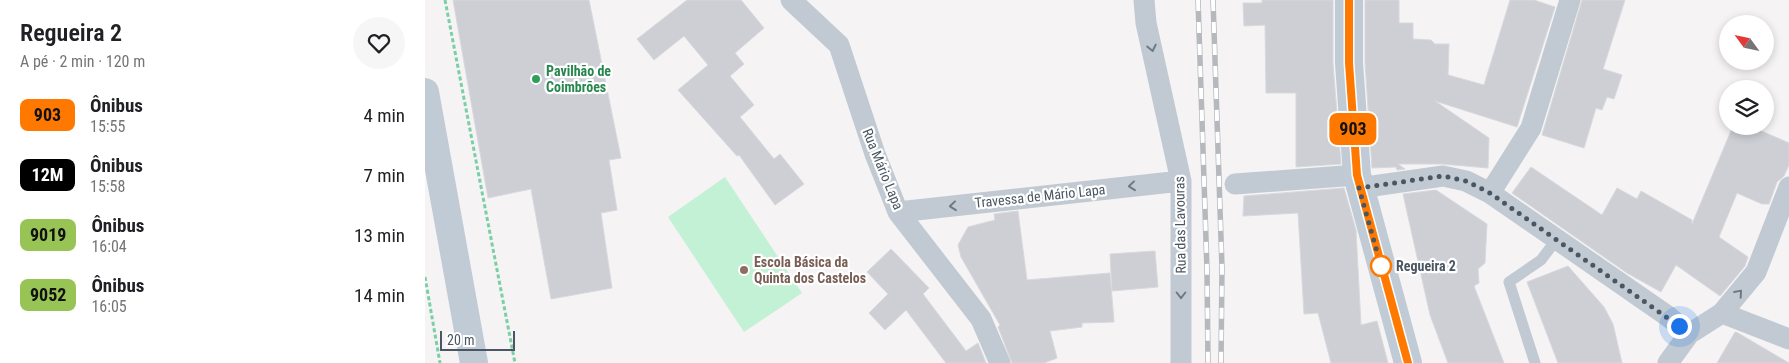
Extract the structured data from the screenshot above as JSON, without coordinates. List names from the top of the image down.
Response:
{
  "streets": {
    "street": ["Rua Mário Lapa", "Travessa de Mário Lapa", "Rua das Lavouras"]
  },
  "crossings": [
    ["Rua Mário Lapa", "Travessa de Mário Lapa"],
    ["Travessa de Mário Lapa", "Rua das Lavouras"]
  ],
  "one_way": ["Travessa de Mário Lapa", "Rua das Lavouras"],
  "places": ["Pavilhão de Coimbrões", "Regueira 2", "Escola Básica da Quinta dos Castelos"],
  "lines": ["bus line 903"],
  "scale_bar": "20 m",
  "north": "top left",
  "page": {
    "heading": ["Regueira 2", "A pé · 2 min · 120 m"],
    "on_map": "903",
    "list": [
      {
        "mark": "903",
        "name": "Ônibus",
        "note": "15:55",
        "value": "4 min"
      },
      {
        "mark": "12M",
        "name": "Ônibus",
        "note": "15:58",
        "value": "7 min"
      },
      {
        "mark": "9019",
        "name": "Ônibus",
        "note": "16:04",
        "value": "13 min"
      },
      {
        "mark": "9052",
        "name": "Ônibus",
        "note": "16:05",
        "value": "14 min"
      }
    ],
    "scale": "20 m"
  }
}
